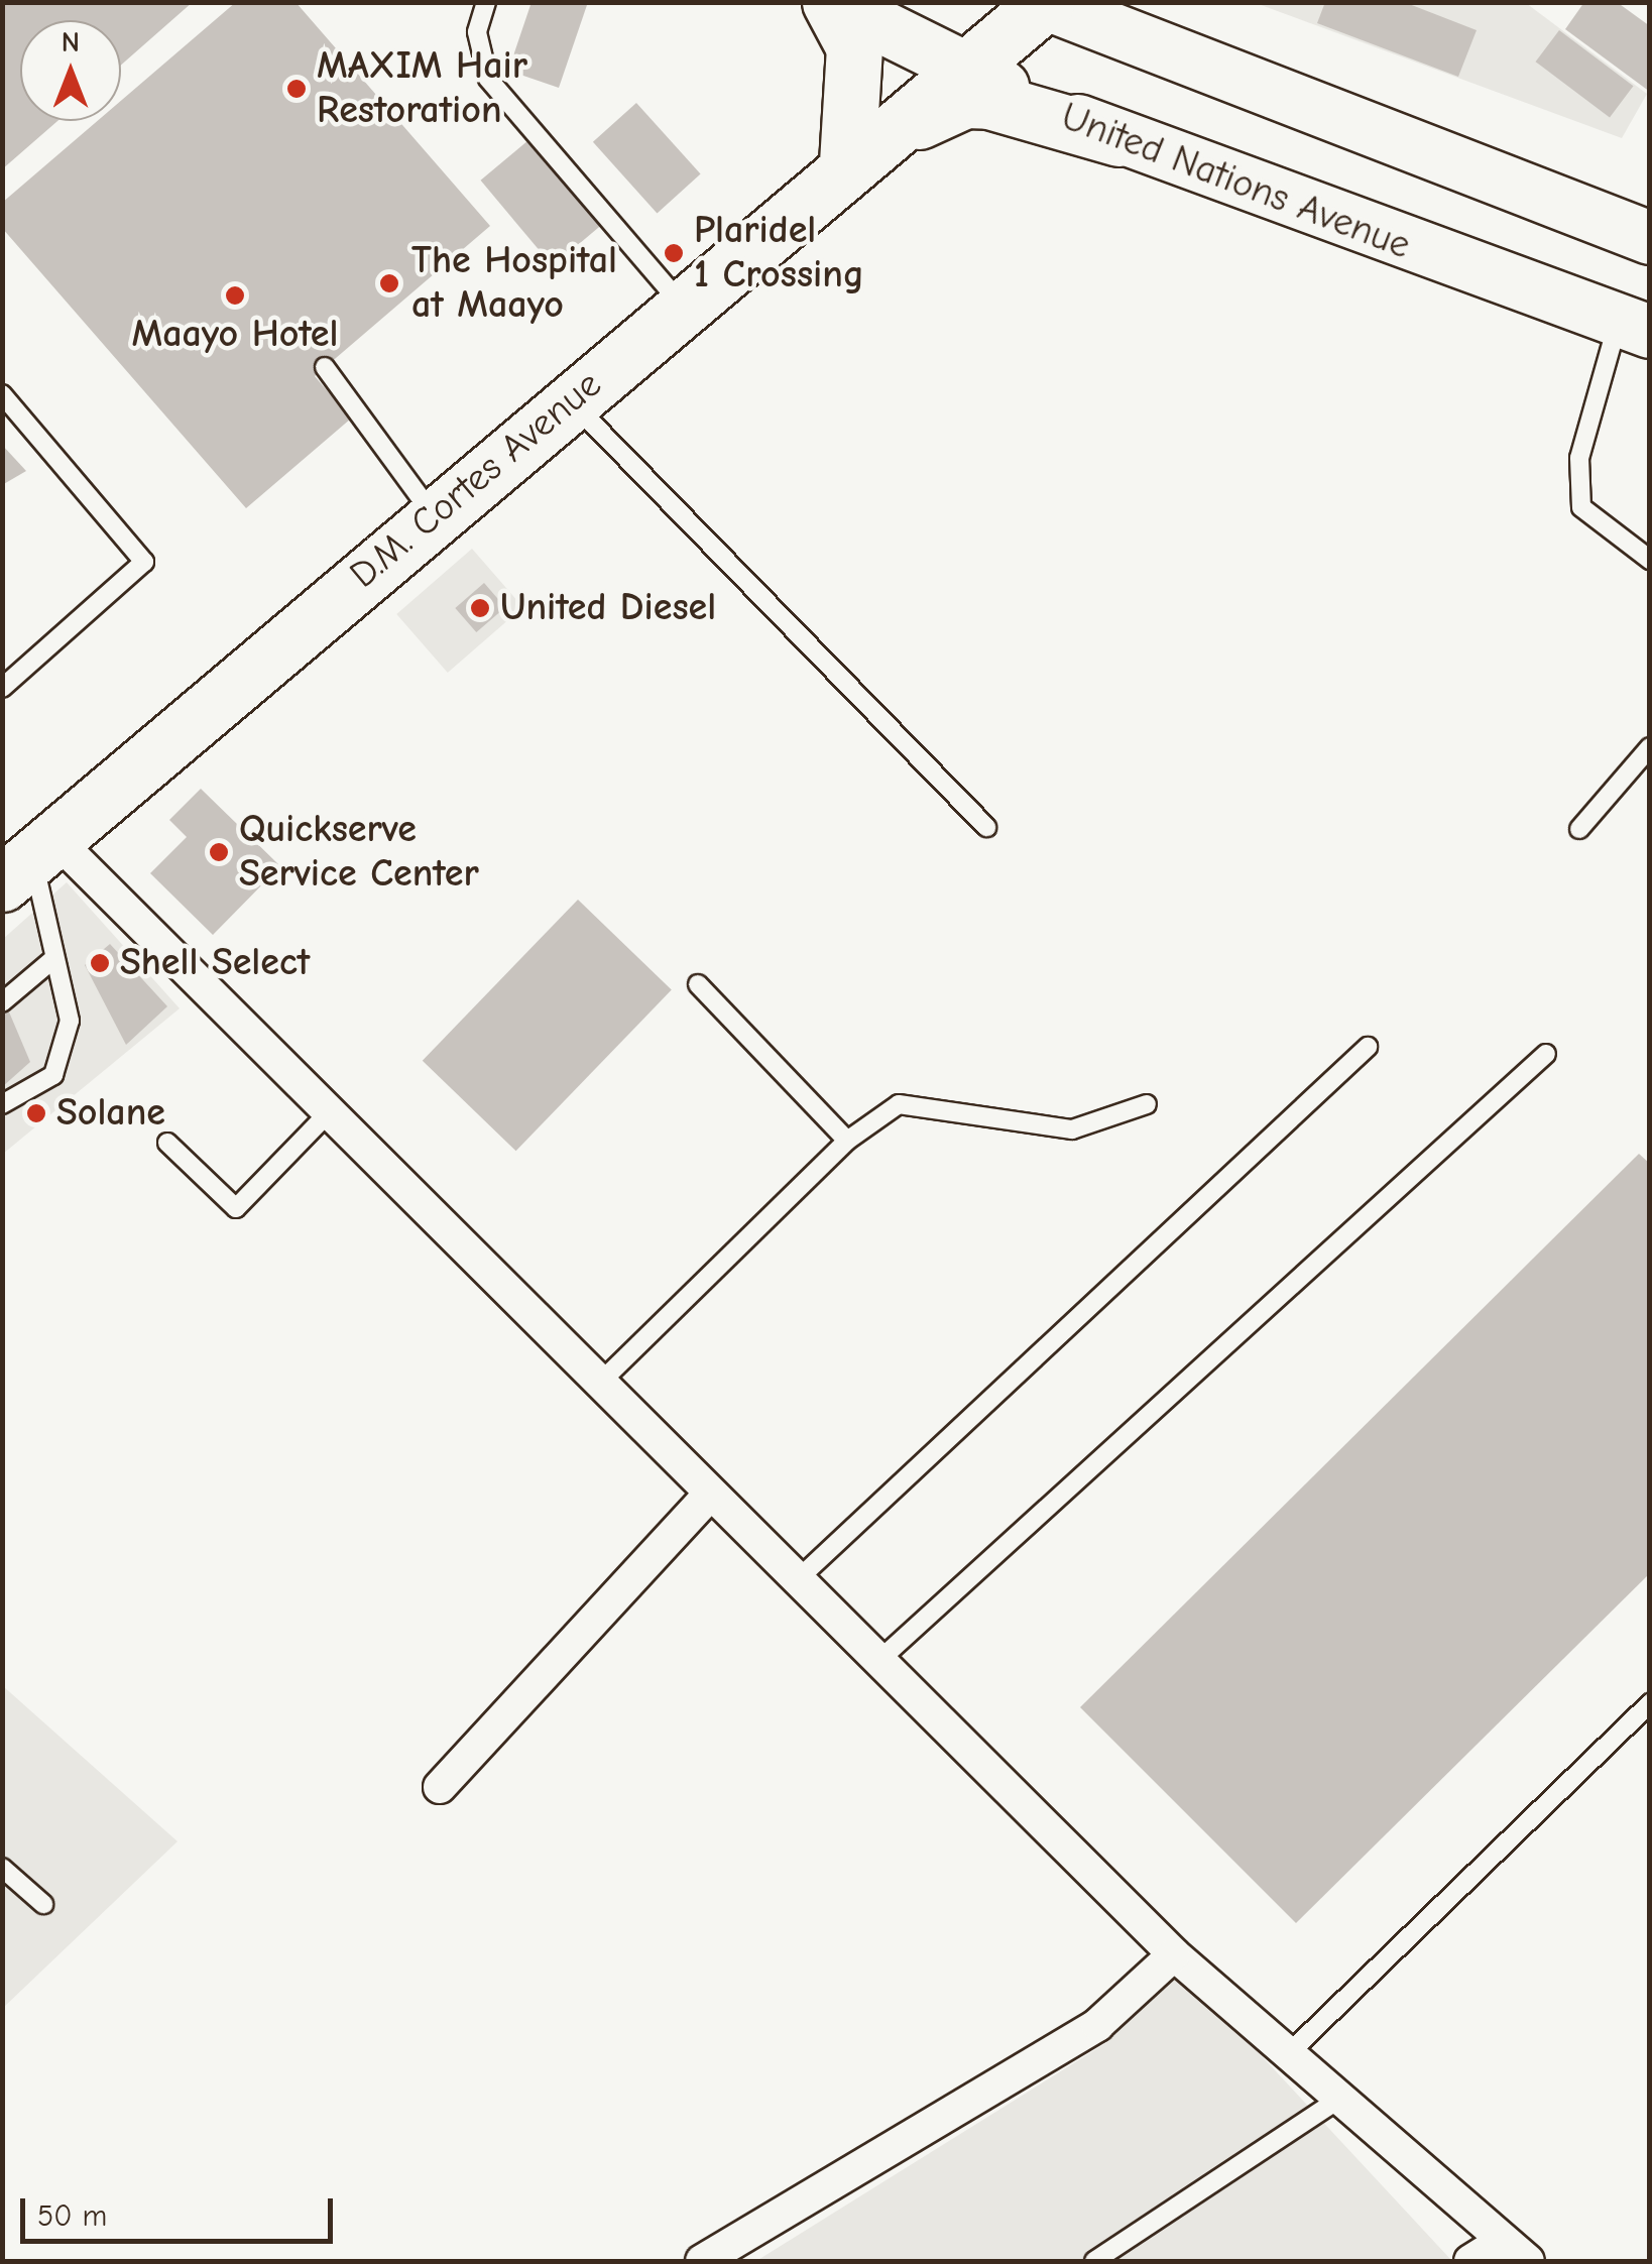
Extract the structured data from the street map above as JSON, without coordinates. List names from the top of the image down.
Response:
{
  "streets": {
    "highway": ["D.M. Cortes Avenue"],
    "main road": ["United Nations Avenue"]
  },
  "crossings": [
    ["United Nations Avenue", "D.M. Cortes Avenue"]
  ],
  "places": [
    "MAXIM Hair Restoration",
    "Plaridel 1 Crossing",
    "The Hospital at Maayo",
    "Maayo Hotel",
    "United Diesel",
    "Quickserve Service Center",
    "Shell Select",
    "Solane"
  ],
  "scale_bar": "50 m",
  "north": "top"
}
